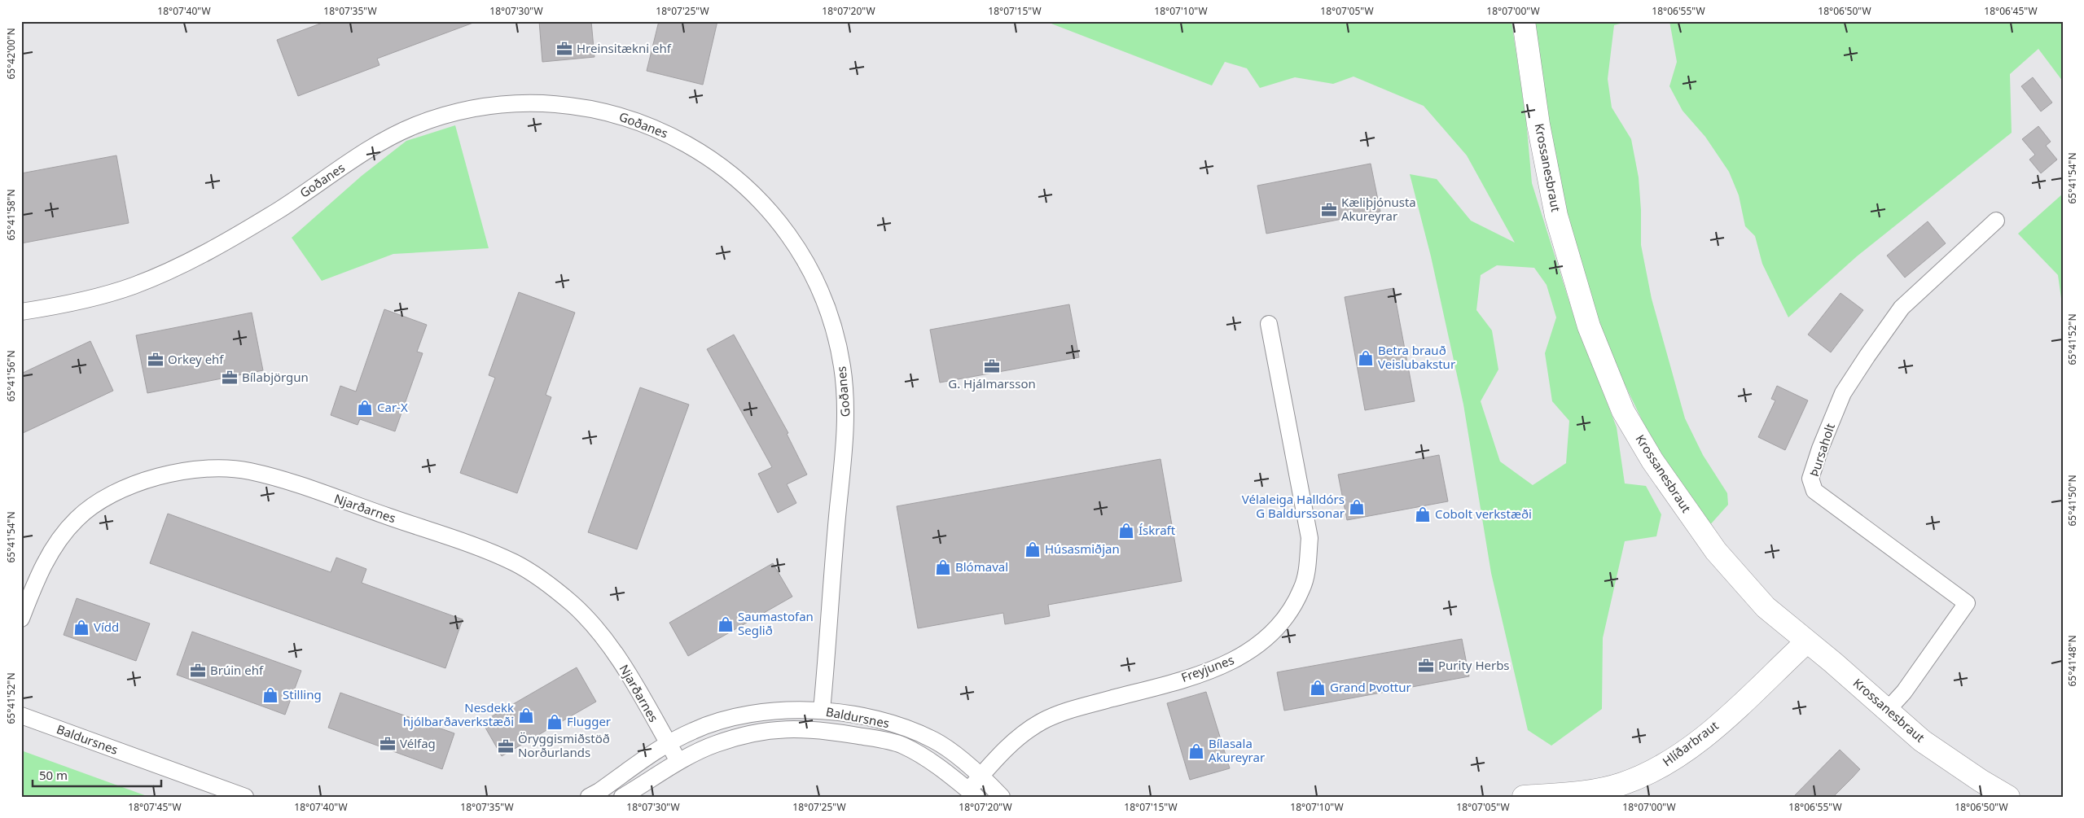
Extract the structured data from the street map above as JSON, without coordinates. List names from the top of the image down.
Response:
{
  "streets": {
    "street": [
      "Goðanes",
      "Krossanesbraut",
      "Þursaholt",
      "Njarðarnes",
      "Freyjunes",
      "Baldursnes",
      "Hlíðarbraut"
    ]
  },
  "crossings": [
    ["Goðanes", "Baldursnes"],
    ["Krossanesbraut", "Þursaholt"],
    ["Krossanesbraut", "Hlíðarbraut"],
    ["Njarðarnes", "Baldursnes"],
    ["Freyjunes", "Baldursnes"]
  ],
  "places": {
    "office": [
      "Hreinsitækni ehf",
      "Kæliþjónusta Akureyrar",
      "Orkey ehf",
      "G. Hjálmarsson",
      "Bílabjörgun",
      "Purity Herbs",
      "Brúin ehf",
      "Vélfag",
      "Öryggismiðstöð Norðurlands"
    ],
    "shop": [
      "Betra brauð Veislubakstur",
      "Car-X",
      "Vélaleiga Halldórs G Baldurssonar",
      "Cobolt verkstæði",
      "Ískraft",
      "Húsasmiðjan",
      "Blómaval",
      "Saumastofan Seglið",
      "Vídd",
      "Grand Þvottur",
      "Stilling",
      "Nesdekk hjólbarðaverkstæði",
      "Flugger",
      "Bílasala Akureyrar"
    ]
  },
  "scale_bar": "50 m",
  "coordinates": [
    "18°07'40\"W",
    "18°07'35\"W",
    "18°07'30\"W",
    "18°07'25\"W",
    "18°07'20\"W",
    "18°07'15\"W",
    "18°07'10\"W",
    "18°07'05\"W",
    "18°07'00\"W",
    "18°06'55\"W",
    "18°06'50\"W",
    "18°06'45\"W",
    "65°42'00\"N",
    "65°41'54\"N",
    "65°41'58\"N",
    "65°41'52\"N",
    "65°41'56\"N",
    "65°41'50\"N",
    "65°41'48\"N",
    "18°07'45\"W"
  ]
}
